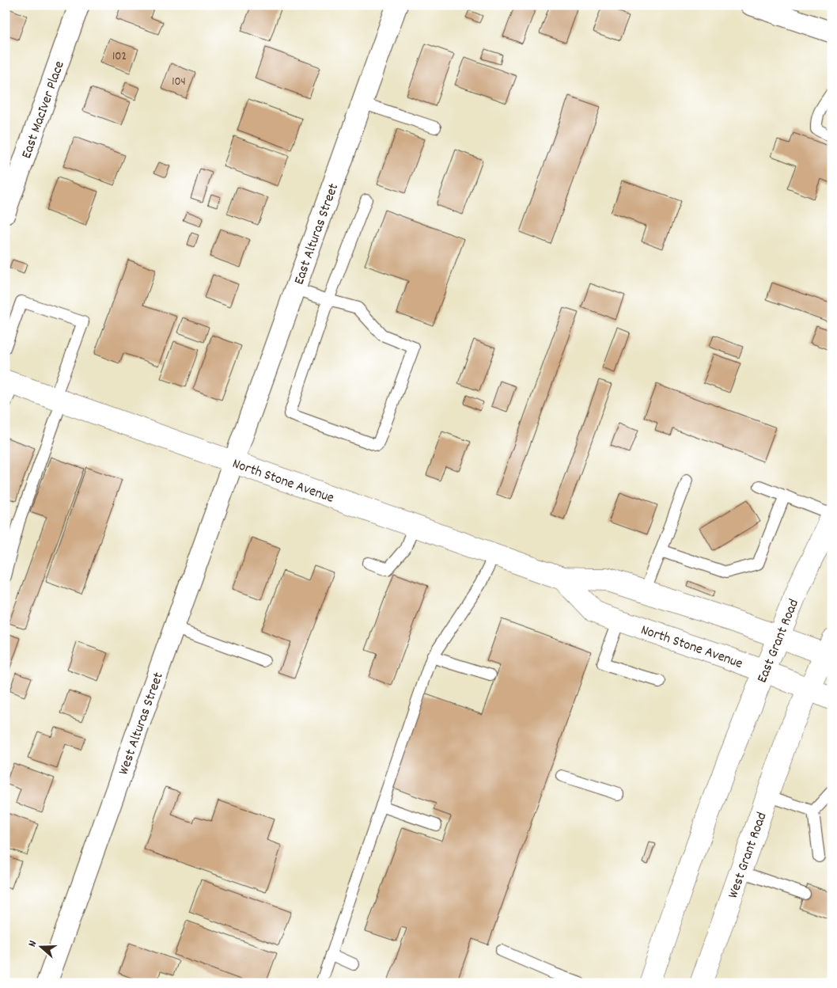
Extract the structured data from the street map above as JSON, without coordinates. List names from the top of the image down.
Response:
{
  "streets": {
    "main road": ["North Stone Avenue", "East Grant Road", "West Grant Road"],
    "street": ["East MacIver Place", "East Alturas Street", "West Alturas Street"]
  },
  "crossings": [
    ["East Alturas Street", "North Stone Avenue"],
    ["East Alturas Street", "West Alturas Street"],
    ["North Stone Avenue", "East Grant Road"],
    ["North Stone Avenue", "West Alturas Street"],
    ["North Stone Avenue", "West Grant Road"]
  ],
  "house_numbers": ["102", "104"],
  "north": "left"
}
